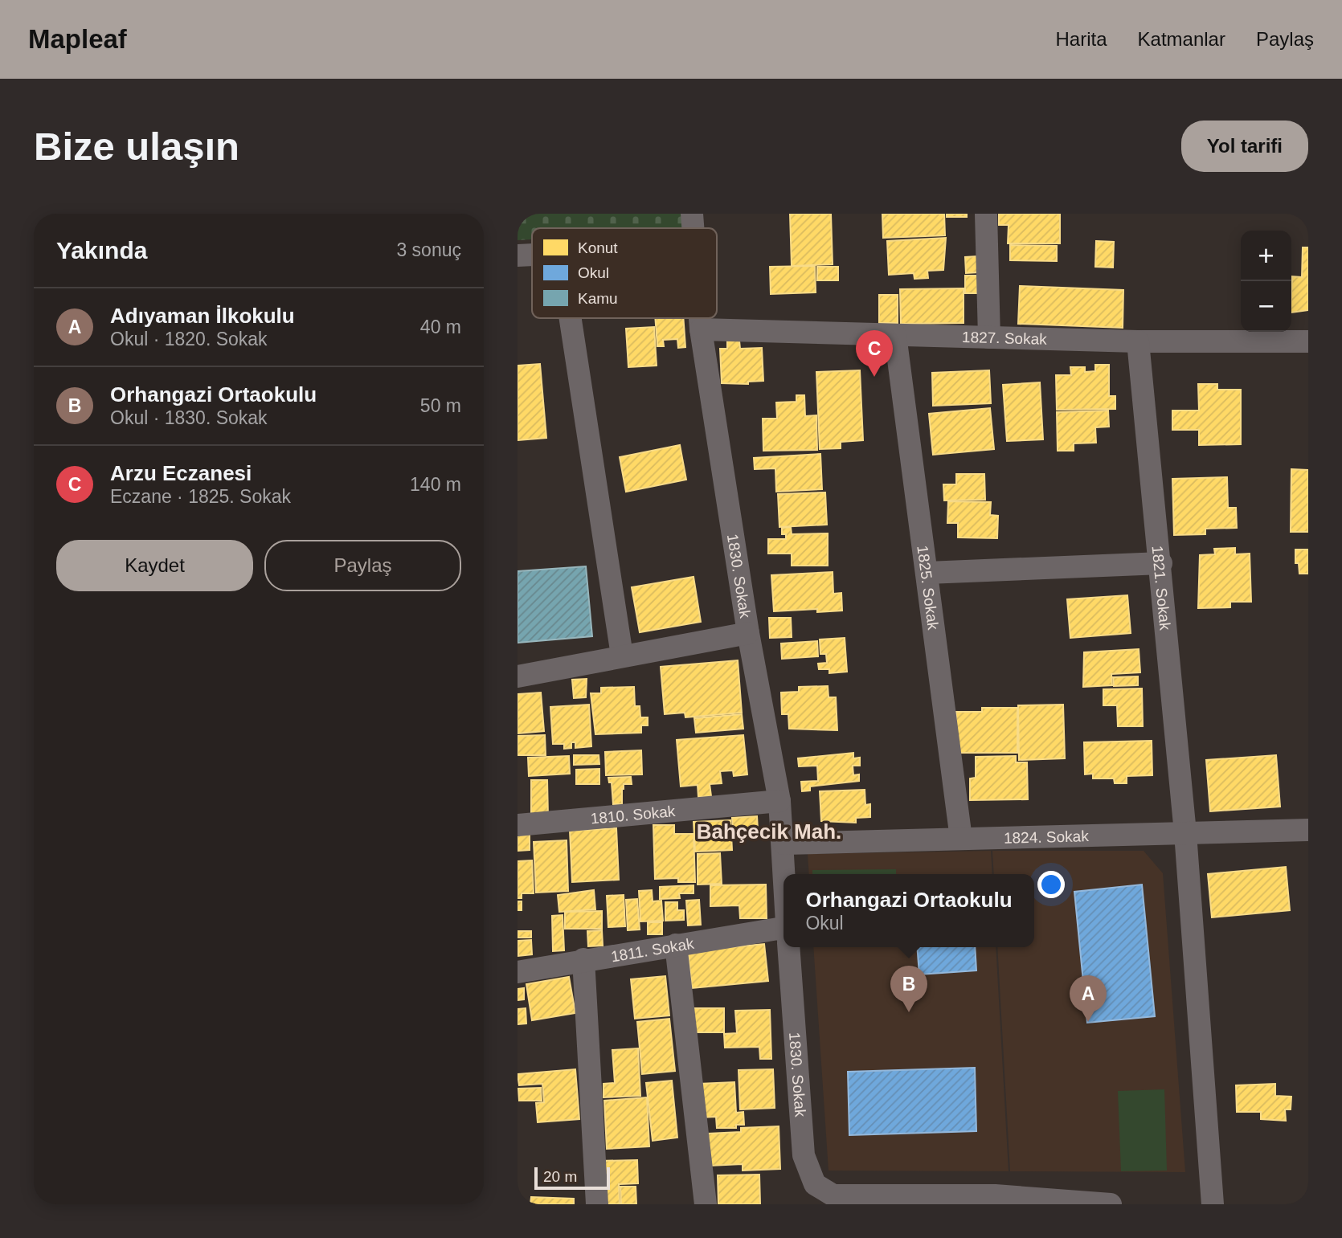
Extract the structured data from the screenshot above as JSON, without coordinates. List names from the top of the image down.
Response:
{
  "streets": {
    "street": [
      "1827. Sokak",
      "1830. Sokak",
      "1825. Sokak",
      "1821. Sokak",
      "1810. Sokak",
      "1824. Sokak",
      "1811. Sokak"
    ]
  },
  "crossings": [
    ["1827. Sokak", "1830. Sokak"],
    ["1827. Sokak", "1825. Sokak"],
    ["1827. Sokak", "1821. Sokak"],
    ["1830. Sokak", "1810. Sokak"],
    ["1830. Sokak", "1824. Sokak"],
    ["1825. Sokak", "1824. Sokak"],
    ["1821. Sokak", "1824. Sokak"]
  ],
  "districts": ["Bahçecik Mah."],
  "legend": ["Konut", "Okul", "Kamu"],
  "scale_bar": "20 m",
  "page": {
    "header": "Mapleaf",
    "nav": ["Harita", "Katmanlar", "Paylaş"],
    "buttons": [
      "Yol tarifi",
      ["Kaydet", "Paylaş"]
    ],
    "title": "Bize ulaşın",
    "heading": ["Yakında", "3 sonuç"],
    "map_buttons": ["+", "−"],
    "list": [
      {
        "mark": "A",
        "name": "Adıyaman İlkokulu",
        "note": "Okul · 1820. Sokak",
        "value": "40 m"
      },
      {
        "mark": "B",
        "name": "Orhangazi Ortaokulu",
        "note": "Okul · 1830. Sokak",
        "value": "50 m"
      },
      {
        "mark": "C",
        "name": "Arzu Eczanesi",
        "note": "Eczane · 1825. Sokak",
        "value": "140 m"
      }
    ],
    "pins": ["C", "B", "A"],
    "popup": ["Orhangazi Ortaokulu", "Okul"],
    "scale": "20 m"
  }
}
